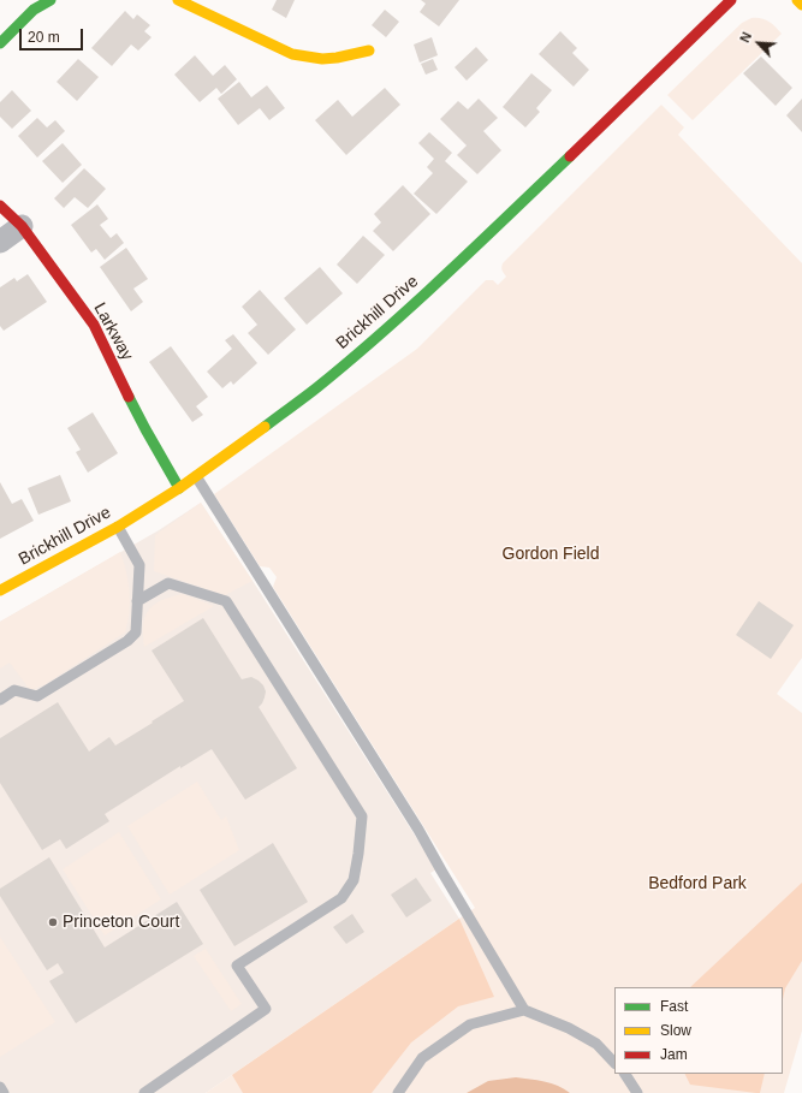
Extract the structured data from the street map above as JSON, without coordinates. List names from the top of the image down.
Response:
{
  "streets": {
    "street": ["Brickhill Drive", "Larkway"]
  },
  "crossings": [
    ["Brickhill Drive", "Larkway"]
  ],
  "parks": ["Gordon Field", "Bedford Park"],
  "places": ["Princeton Court"],
  "legend": ["Fast", "Slow", "Jam"],
  "scale_bar": "20 m",
  "north": "top left"
}
